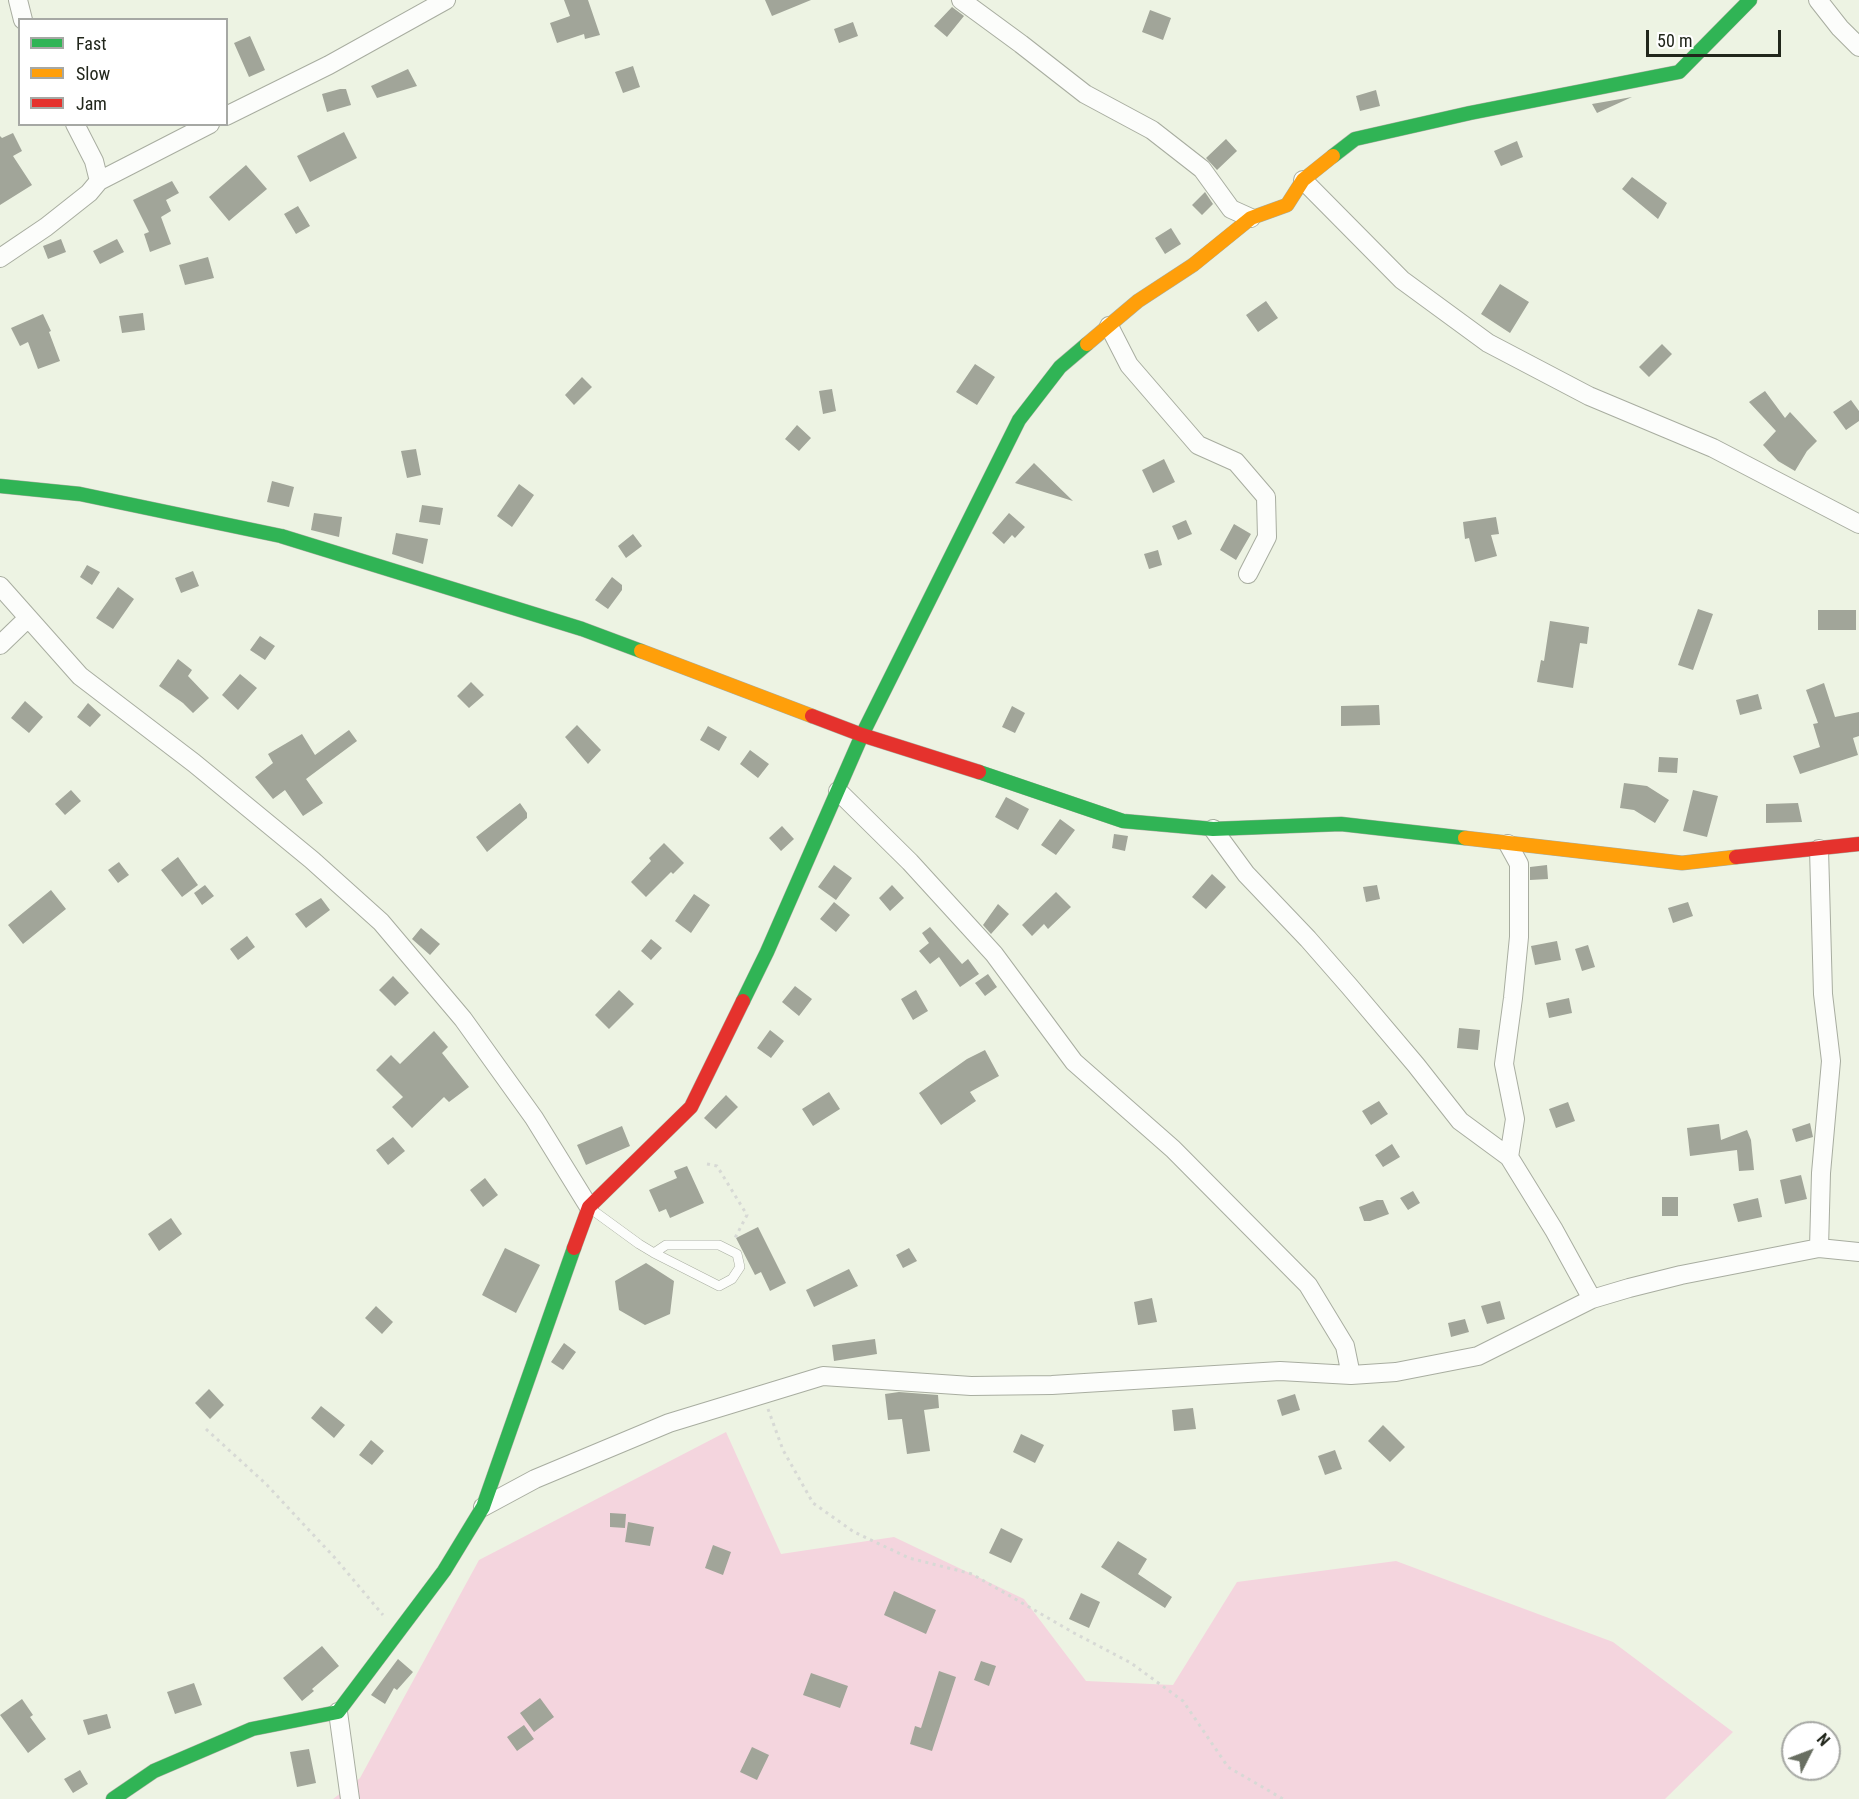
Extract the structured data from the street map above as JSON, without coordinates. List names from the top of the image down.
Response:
{
  "legend": ["Fast", "Slow", "Jam"],
  "scale_bar": "50 m",
  "north": "top right"
}
